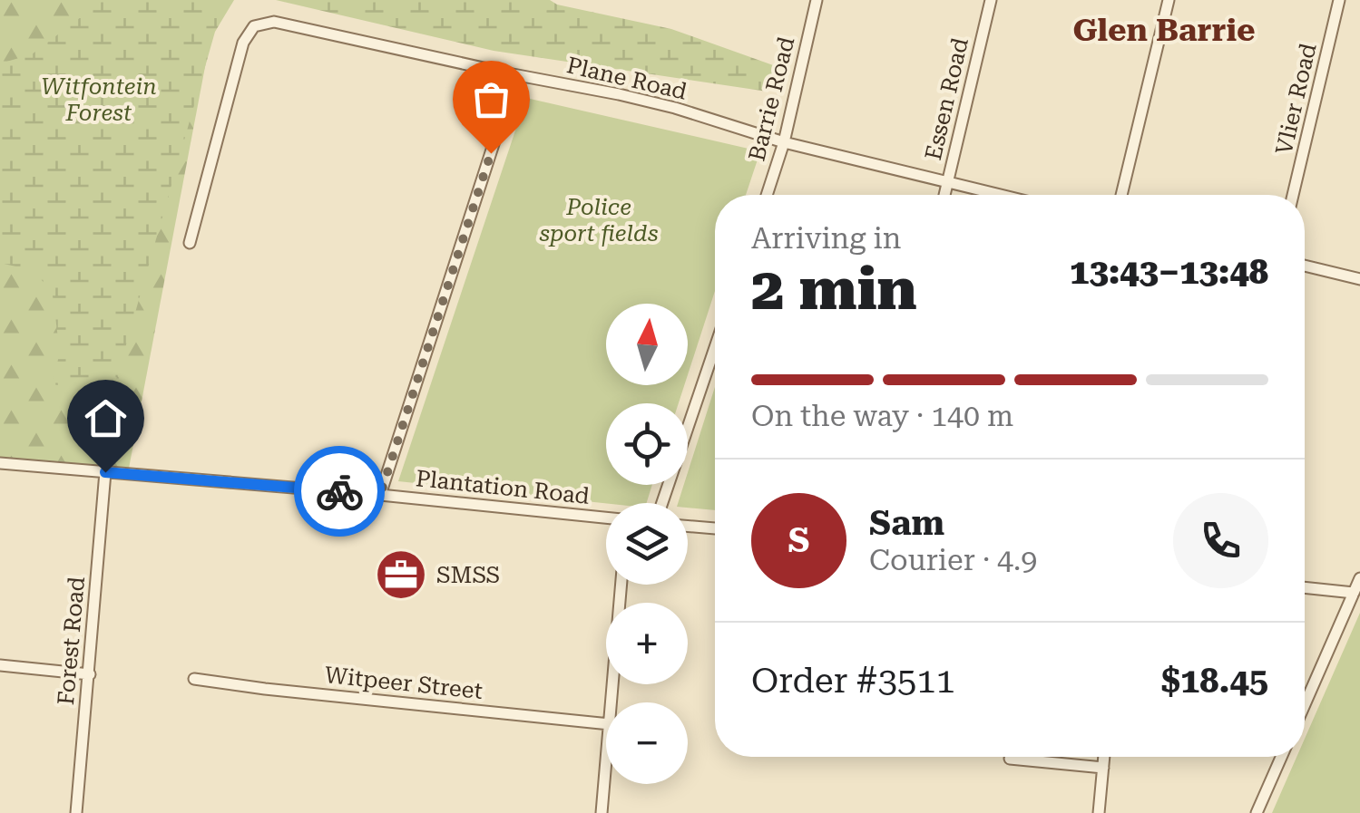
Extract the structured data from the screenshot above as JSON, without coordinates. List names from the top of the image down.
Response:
{
  "streets": {
    "street": [
      "Plane Road",
      "Barrie Road",
      "Essen Road",
      "Vlier Road",
      "Plantation Road",
      "Forest Road",
      "Witpeer Street"
    ]
  },
  "crossings": [
    ["Plane Road", "Barrie Road"],
    ["Plane Road", "Essen Road"],
    ["Plantation Road", "Forest Road"]
  ],
  "districts": ["Glen Barrie"],
  "parks": ["Witfontein Forest", "Police sport fields"],
  "places": {
    "office": ["SMSS"]
  },
  "north": "top",
  "page": {
    "heading": ["2 min", "Arriving in", "13:43–13:48"],
    "panel": [
      "Sam",
      "Courier · 4.9",
      "Order #3511",
      "$18.45"
    ],
    "map_buttons": ["+", "−"],
    "bar": "On the way · 140 m",
    "round": "S"
  }
}
